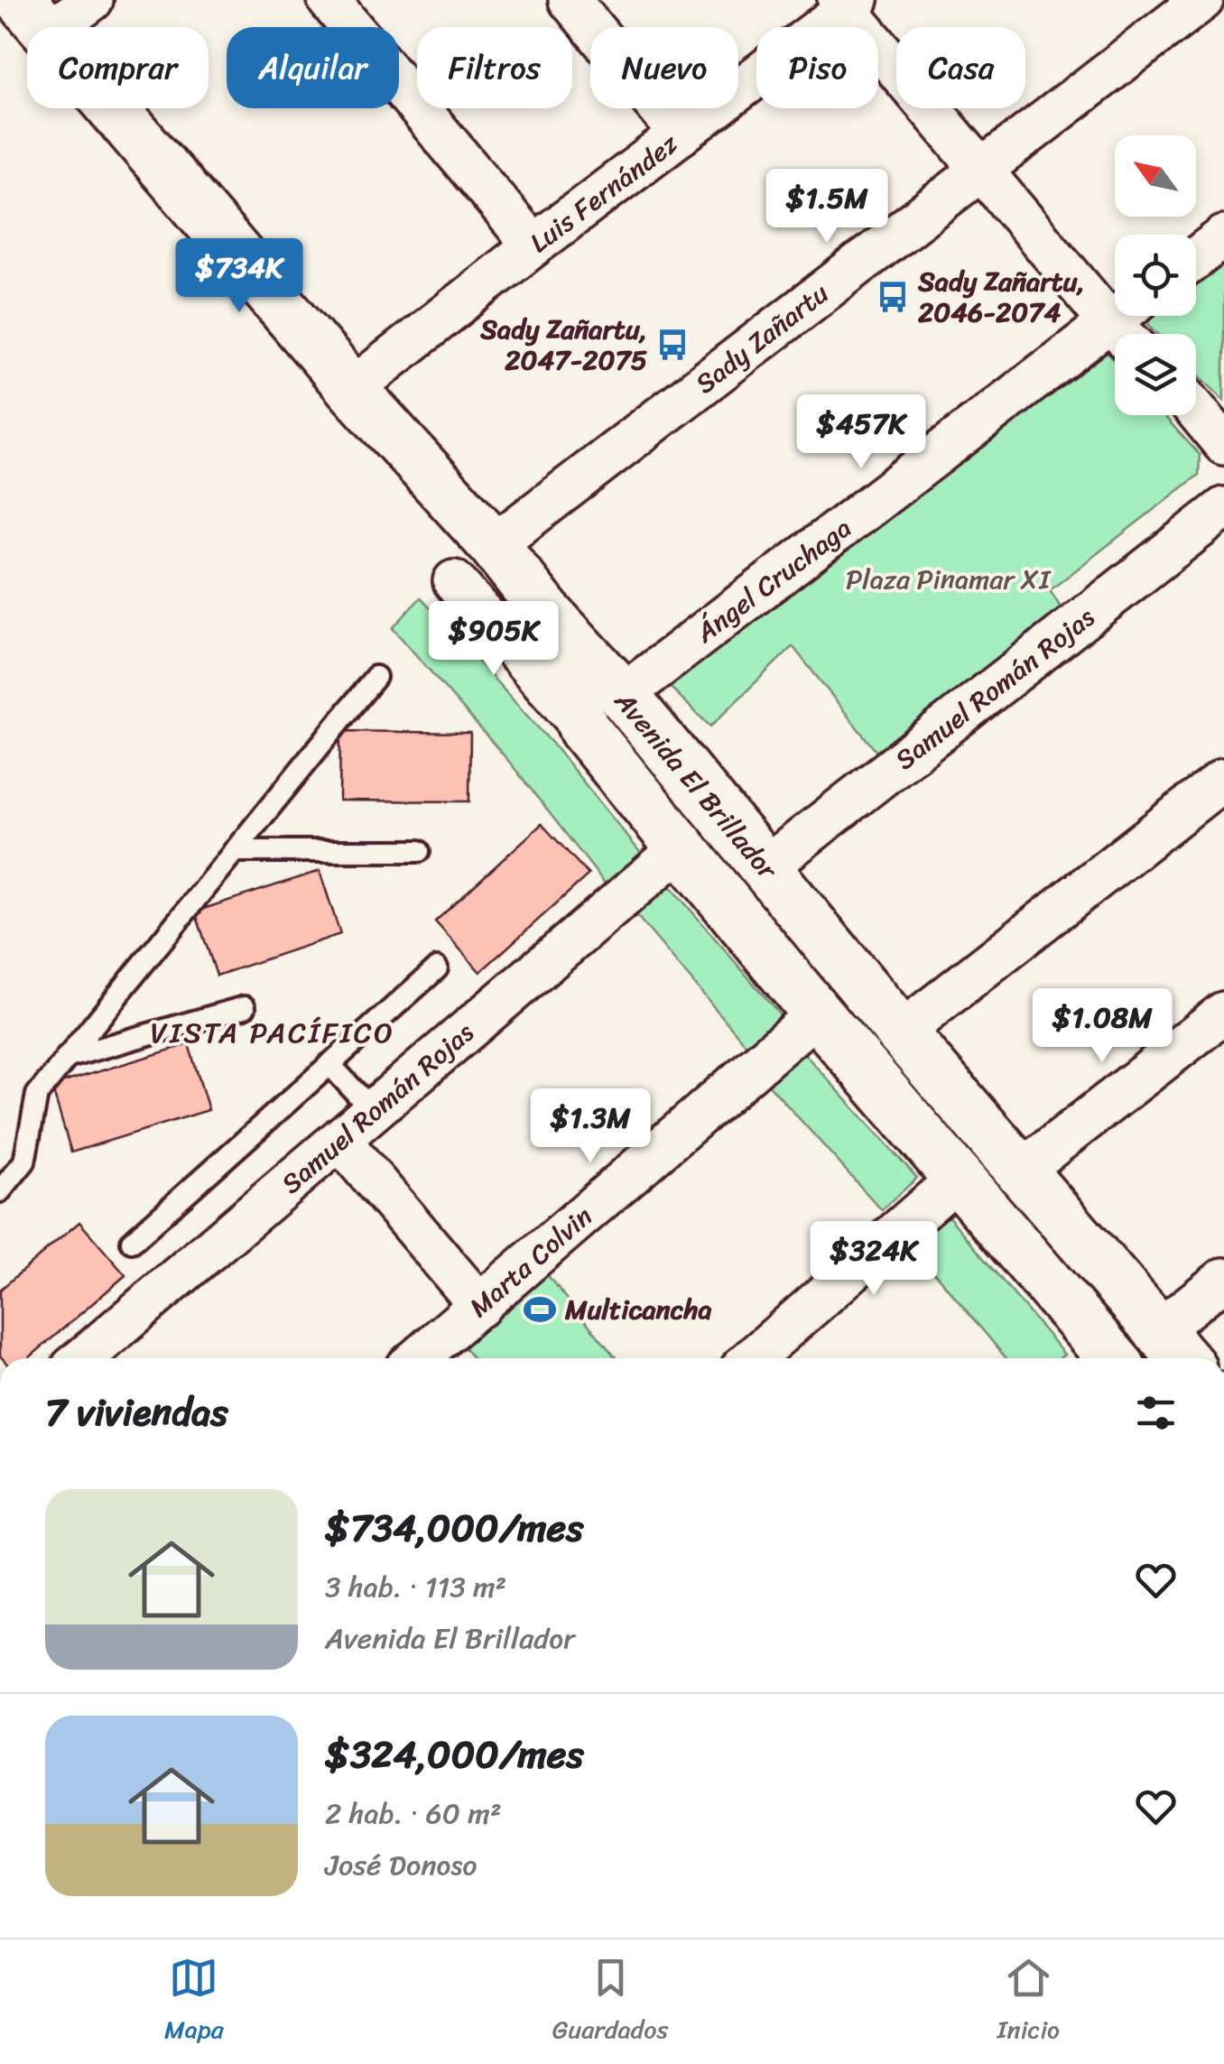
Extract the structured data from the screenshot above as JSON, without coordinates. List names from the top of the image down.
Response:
{
  "streets": {
    "street": [
      "Luis Fernández",
      "Sady Zañartu",
      "Ángel Cruchaga",
      "Samuel Román Rojas",
      "Avenida El Brillador",
      "Marta Colvin"
    ]
  },
  "crossings": [
    ["Luis Fernández", "Avenida El Brillador"],
    ["Sady Zañartu", "Avenida El Brillador"],
    ["Ángel Cruchaga", "Avenida El Brillador"],
    ["Samuel Román Rojas", "Avenida El Brillador"],
    ["Avenida El Brillador", "Marta Colvin"]
  ],
  "districts": ["VISTA PACÍFICO"],
  "parks": ["Plaza Pinamar XI"],
  "places": {
    "bus stop": ["Sady Zañartu, 2046-2074", "Sady Zañartu, 2047-2075"],
    "sports": ["Multicancha"]
  },
  "north": "top left",
  "page": {
    "chip": [
      "Comprar",
      "Alquilar",
      "Filtros",
      "Nuevo",
      "Piso",
      "Casa"
    ],
    "price": [
      "$1.5M",
      "$734K",
      "$457K",
      "$905K",
      "$1.08M",
      "$1.3M",
      "$324K"
    ],
    "heading": "7 viviendas",
    "list": [
      {
        "name": "$734,000/mes",
        "note": "3 hab. · 113 m² · Avenida El Brillador"
      },
      {
        "name": "$324,000/mes",
        "note": "2 hab. · 60 m² · José Donoso"
      }
    ],
    "tabs": ["Mapa", "Guardados", "Inicio"]
  }
}
